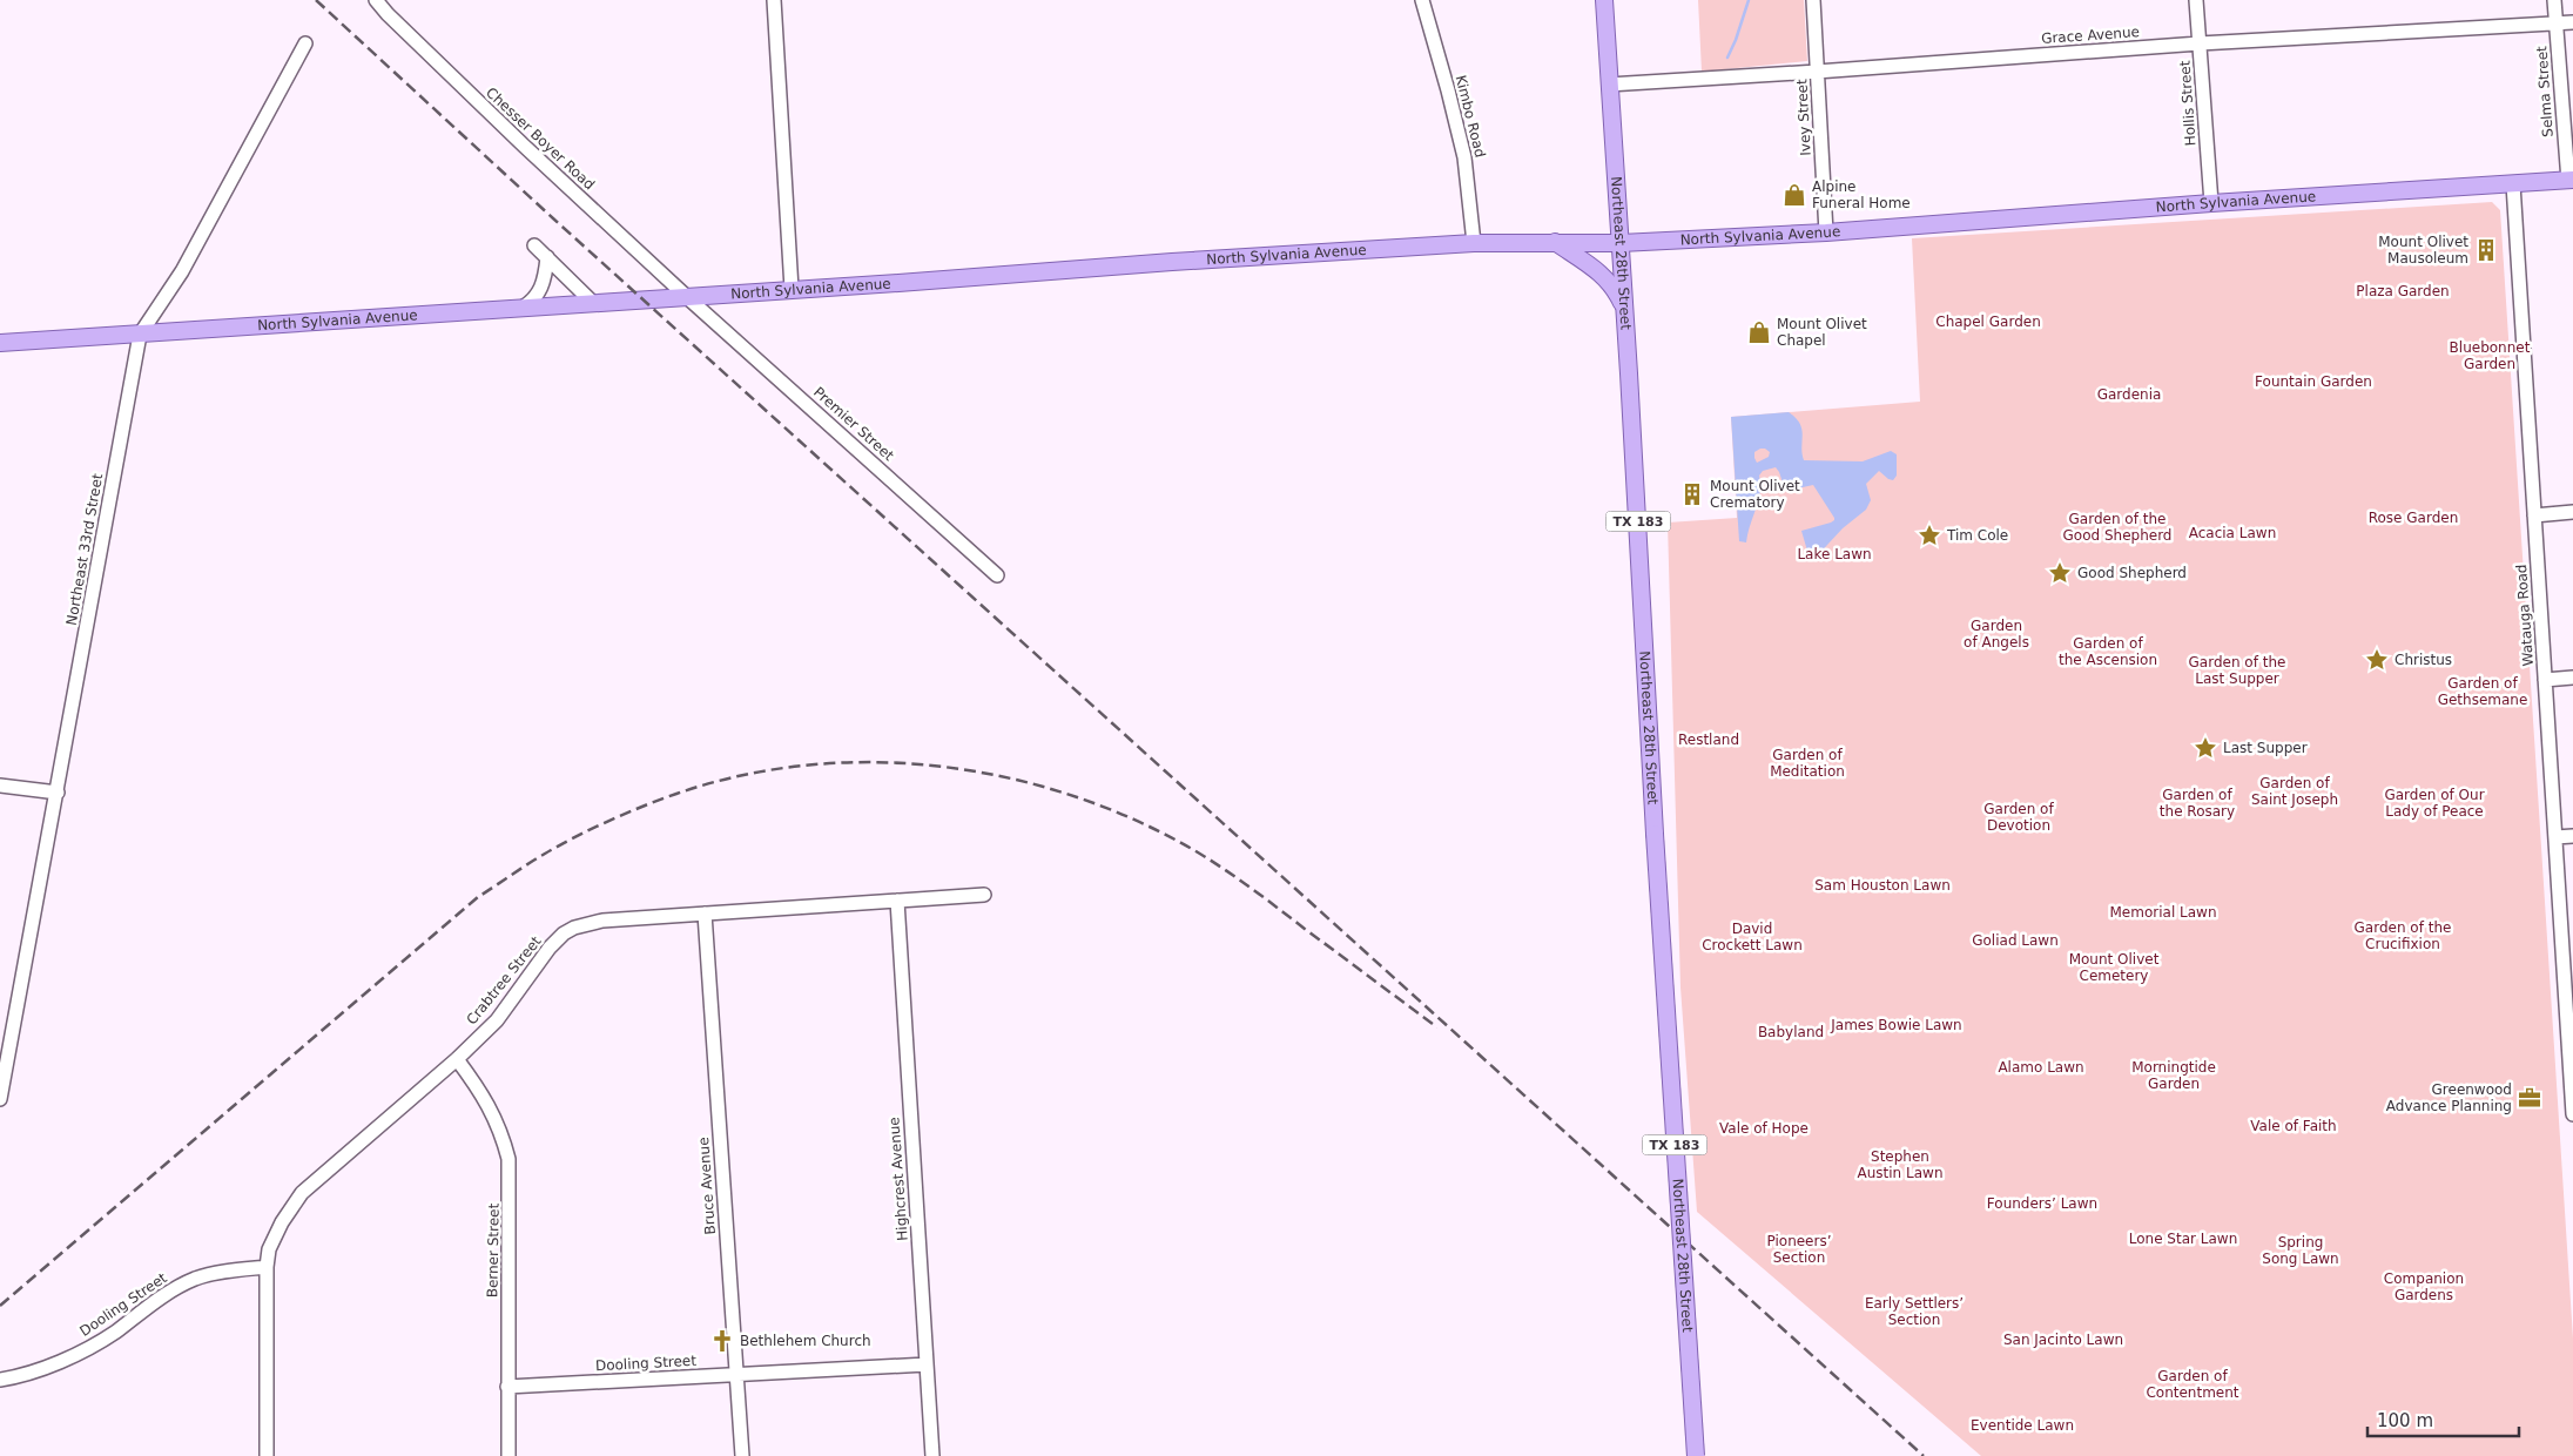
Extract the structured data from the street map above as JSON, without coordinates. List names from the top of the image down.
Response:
{
  "streets": {
    "main road": ["North Sylvania Avenue", "Northeast 28th Street", "TX 183"],
    "street": [
      "Grace Avenue",
      "Selma Street",
      "Hollis Street",
      "Kimbo Road",
      "Ivey Street",
      "Chesser Boyer Road",
      "Premier Street",
      "Northeast 33rd Street",
      "Watauga Road",
      "Crabtree Street",
      "Highcrest Avenue",
      "Bruce Avenue",
      "Berner Street",
      "Dooling Street"
    ]
  },
  "crossings": [
    ["Grace Avenue", "Selma Street"],
    ["Grace Avenue", "Hollis Street"],
    ["Grace Avenue", "Ivey Street"],
    ["Grace Avenue", "Northeast 28th Street"],
    ["Selma Street", "North Sylvania Avenue"],
    ["Hollis Street", "North Sylvania Avenue"],
    ["Kimbo Road", "North Sylvania Avenue"],
    ["Ivey Street", "North Sylvania Avenue"],
    ["Chesser Boyer Road", "North Sylvania Avenue"],
    ["Chesser Boyer Road", "Premier Street"],
    ["North Sylvania Avenue", "Northeast 28th Street"],
    ["North Sylvania Avenue", "Premier Street"],
    ["North Sylvania Avenue", "Northeast 33rd Street"],
    ["North Sylvania Avenue", "Watauga Road"],
    ["Crabtree Street", "Highcrest Avenue"],
    ["Crabtree Street", "Bruce Avenue"],
    ["Crabtree Street", "Berner Street"],
    ["Crabtree Street", "Dooling Street"],
    ["Highcrest Avenue", "Dooling Street"],
    ["Bruce Avenue", "Dooling Street"],
    ["Berner Street", "Dooling Street"]
  ],
  "parks": [
    "Plaza Garden",
    "Chapel Garden",
    "Bluebonnet Garden",
    "Fountain Garden",
    "Gardenia",
    "Rose Garden",
    "Garden of the Good Shepherd",
    "Acacia Lawn",
    "Lake Lawn",
    "Garden of Angels",
    "Garden of the Ascension",
    "Garden of the Last Supper",
    "Garden of Gethsemane",
    "Restland",
    "Garden of Meditation",
    "Garden of Saint Joseph",
    "Garden of the Rosary",
    "Garden of Our Lady of Peace",
    "Garden of Devotion",
    "Sam Houston Lawn",
    "Memorial Lawn",
    "Garden of the Crucifixion",
    "David Crockett Lawn",
    "Goliad Lawn",
    "Mount Olivet Cemetery",
    "James Bowie Lawn",
    "Babyland",
    "Alamo Lawn",
    "Morningtide Garden",
    "Vale of Faith",
    "Vale of Hope",
    "Stephen Austin Lawn",
    "Founders’ Lawn",
    "Lone Star Lawn",
    "Pioneers’ Section",
    "Spring Song Lawn",
    "Companion Gardens",
    "Early Settlers’ Section",
    "San Jacinto Lawn",
    "Garden of Contentment",
    "Eventide Lawn"
  ],
  "places": {
    "shop": ["Alpine Funeral Home", "Mount Olivet Chapel"],
    "building": ["Mount Olivet Mausoleum", "Mount Olivet Crematory"],
    "place": [
      "Tim Cole",
      "Good Shepherd",
      "Christus",
      "Last Supper"
    ],
    "office": ["Greenwood Advance Planning"],
    "church": ["Bethlehem Church"]
  },
  "scale_bar": "100 m"
}
